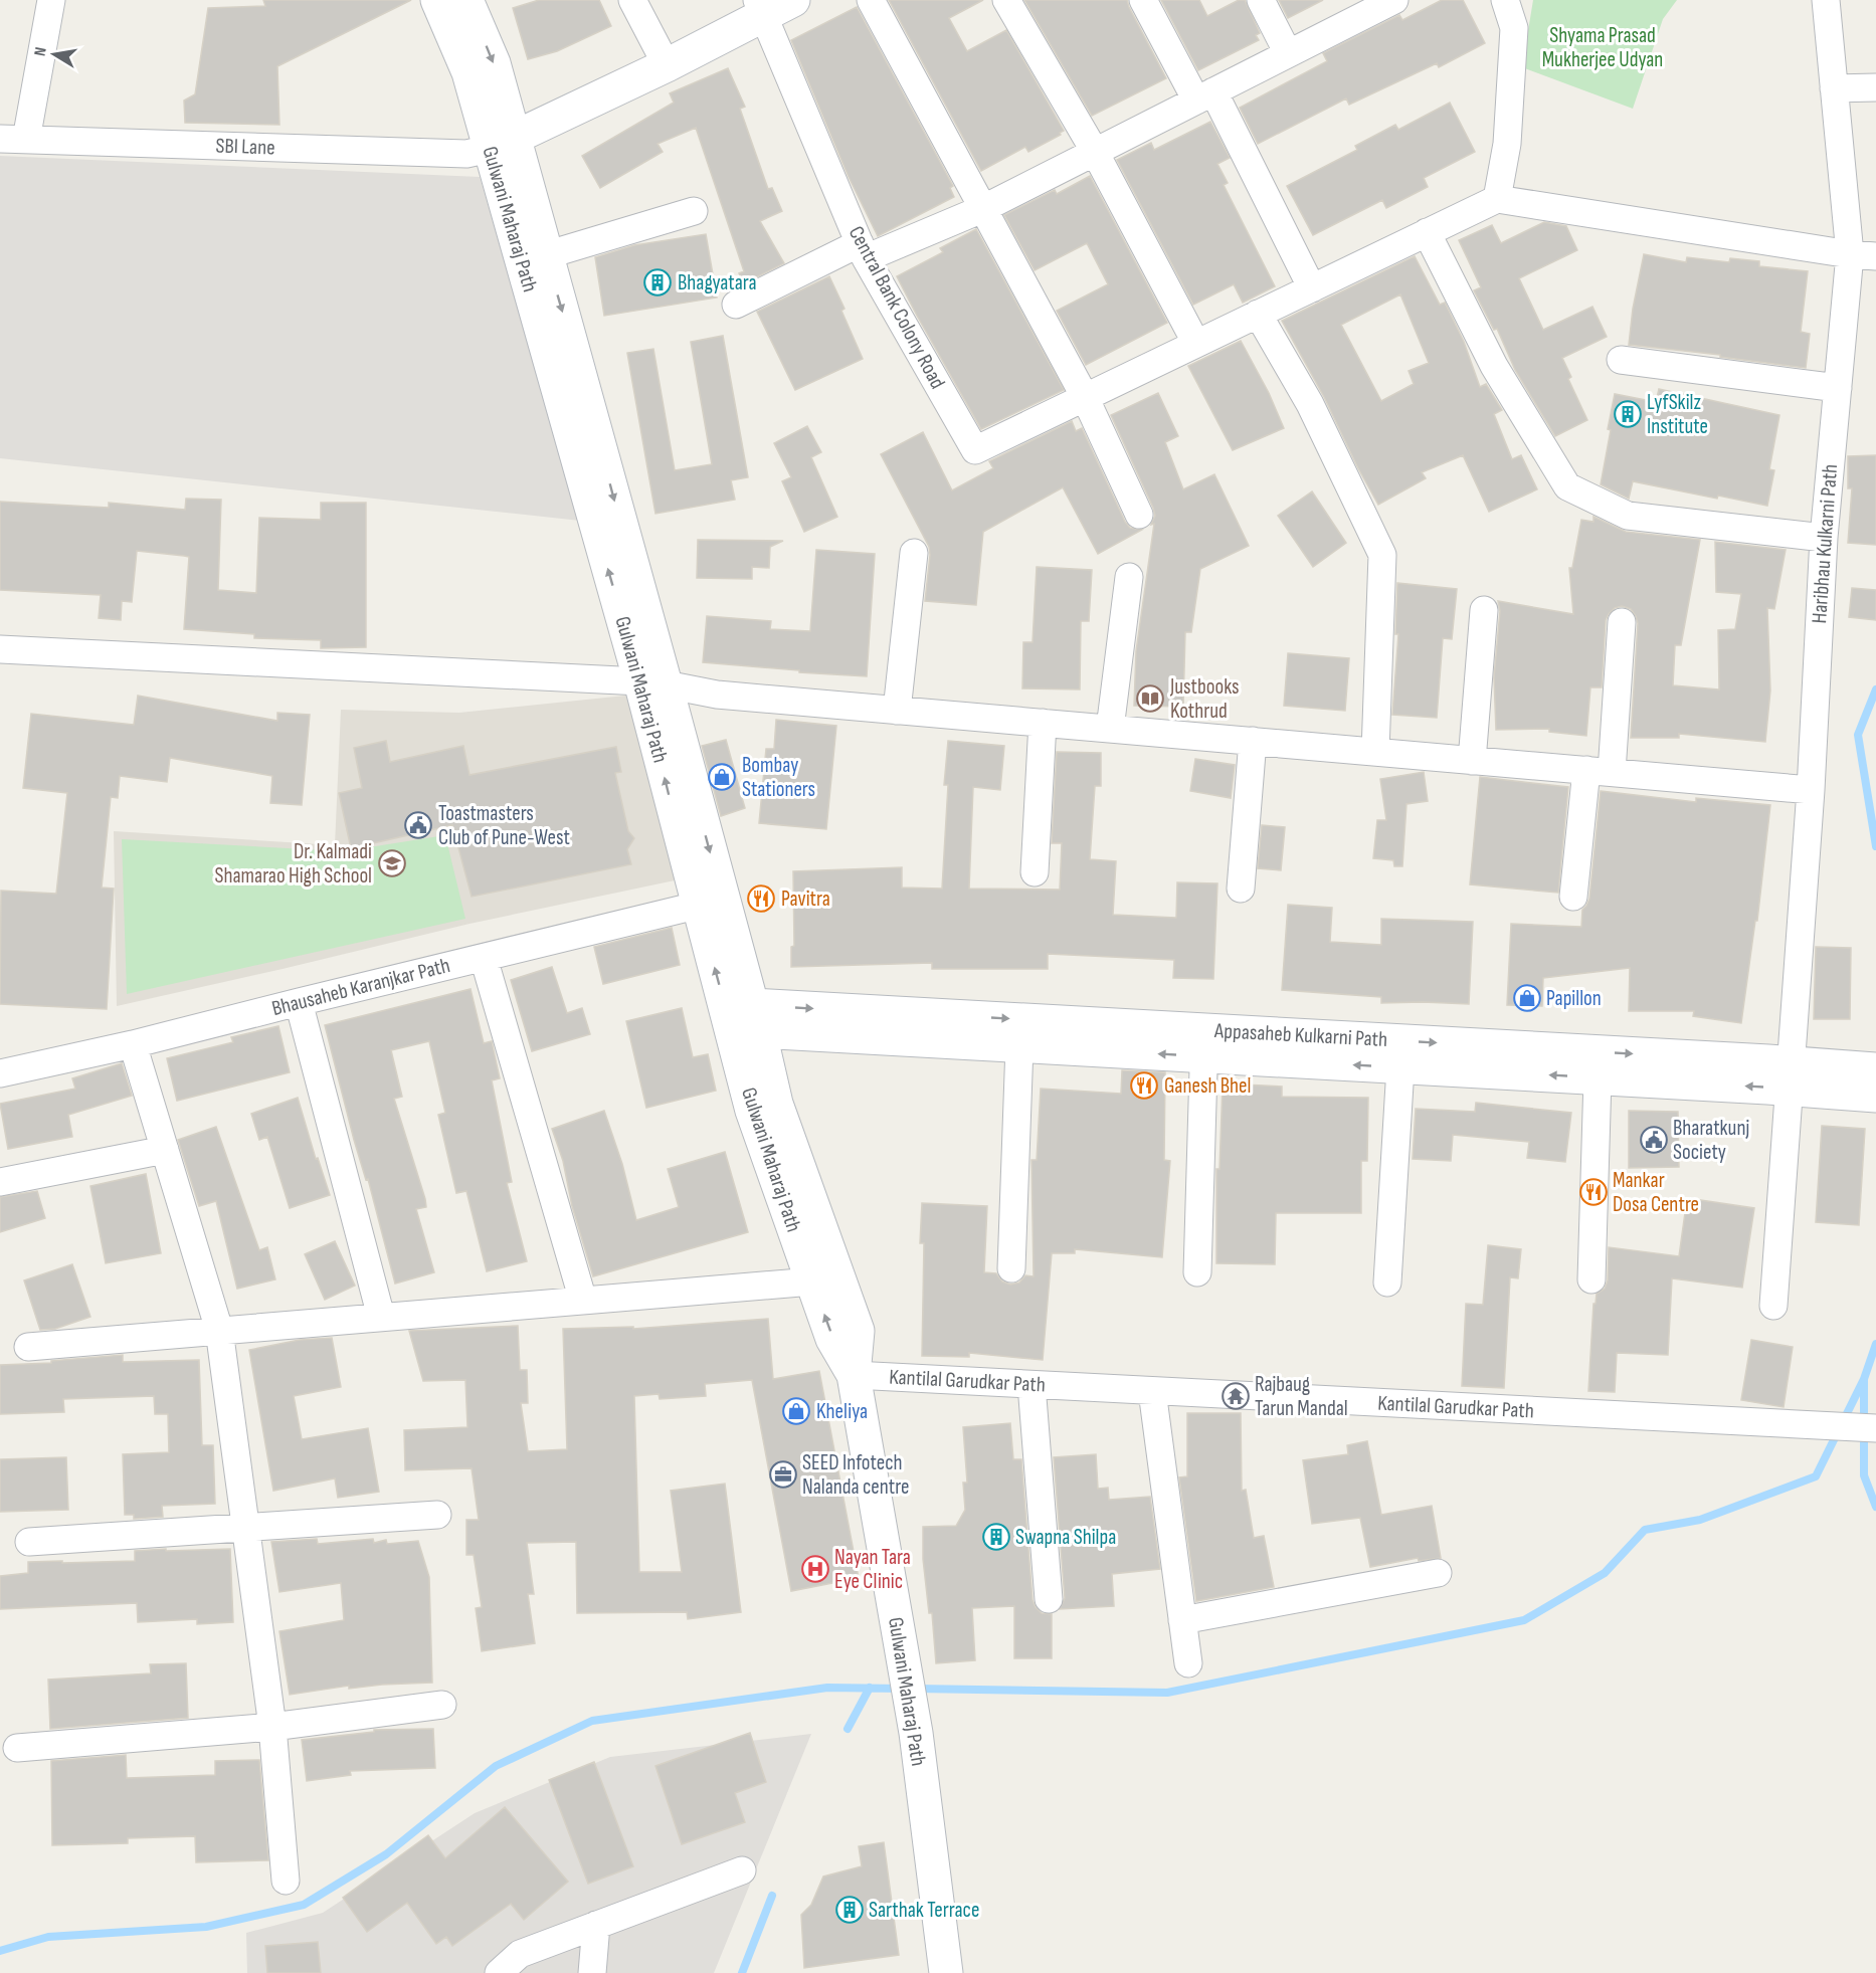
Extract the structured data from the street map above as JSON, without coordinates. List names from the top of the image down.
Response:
{
  "streets": {
    "street": [
      "SBI Lane",
      "Gulwani Maharaj Path",
      "Central Bank Colony Road",
      "Haribhau Kulkarni Path",
      "Bhausaheb Karanjkar Path",
      "Appasaheb Kulkarni Path",
      "Kantilal Garudkar Path"
    ]
  },
  "crossings": [
    ["SBI Lane", "Gulwani Maharaj Path"],
    ["Gulwani Maharaj Path", "Bhausaheb Karanjkar Path"],
    ["Gulwani Maharaj Path", "Appasaheb Kulkarni Path"],
    ["Gulwani Maharaj Path", "Kantilal Garudkar Path"],
    ["Haribhau Kulkarni Path", "Appasaheb Kulkarni Path"]
  ],
  "parks": ["Shyama Prasad Mukherjee Udyan"],
  "places": {
    "building": [
      "Bhagyatara",
      "LyfSkilz Institute",
      "Swapna Shilpa",
      "Sarthak Terrace"
    ],
    "library": ["Justbooks Kothrud"],
    "shop": ["Bombay Stationers", "Papillon", "Kheliya"],
    "public building": ["Toastmasters Club of Pune-West", "Bharatkunj Society"],
    "school or university": ["Dr. Kalmadi Shamarao High School"],
    "restaurant": ["Pavitra", "Ganesh Bhel", "Mankar Dosa Centre"],
    "temple": ["Rajbaug Tarun Mandal"],
    "office": ["SEED Infotech Nalanda centre"],
    "hospital": ["Nayan Tara Eye Clinic"]
  },
  "north": "left"
}
